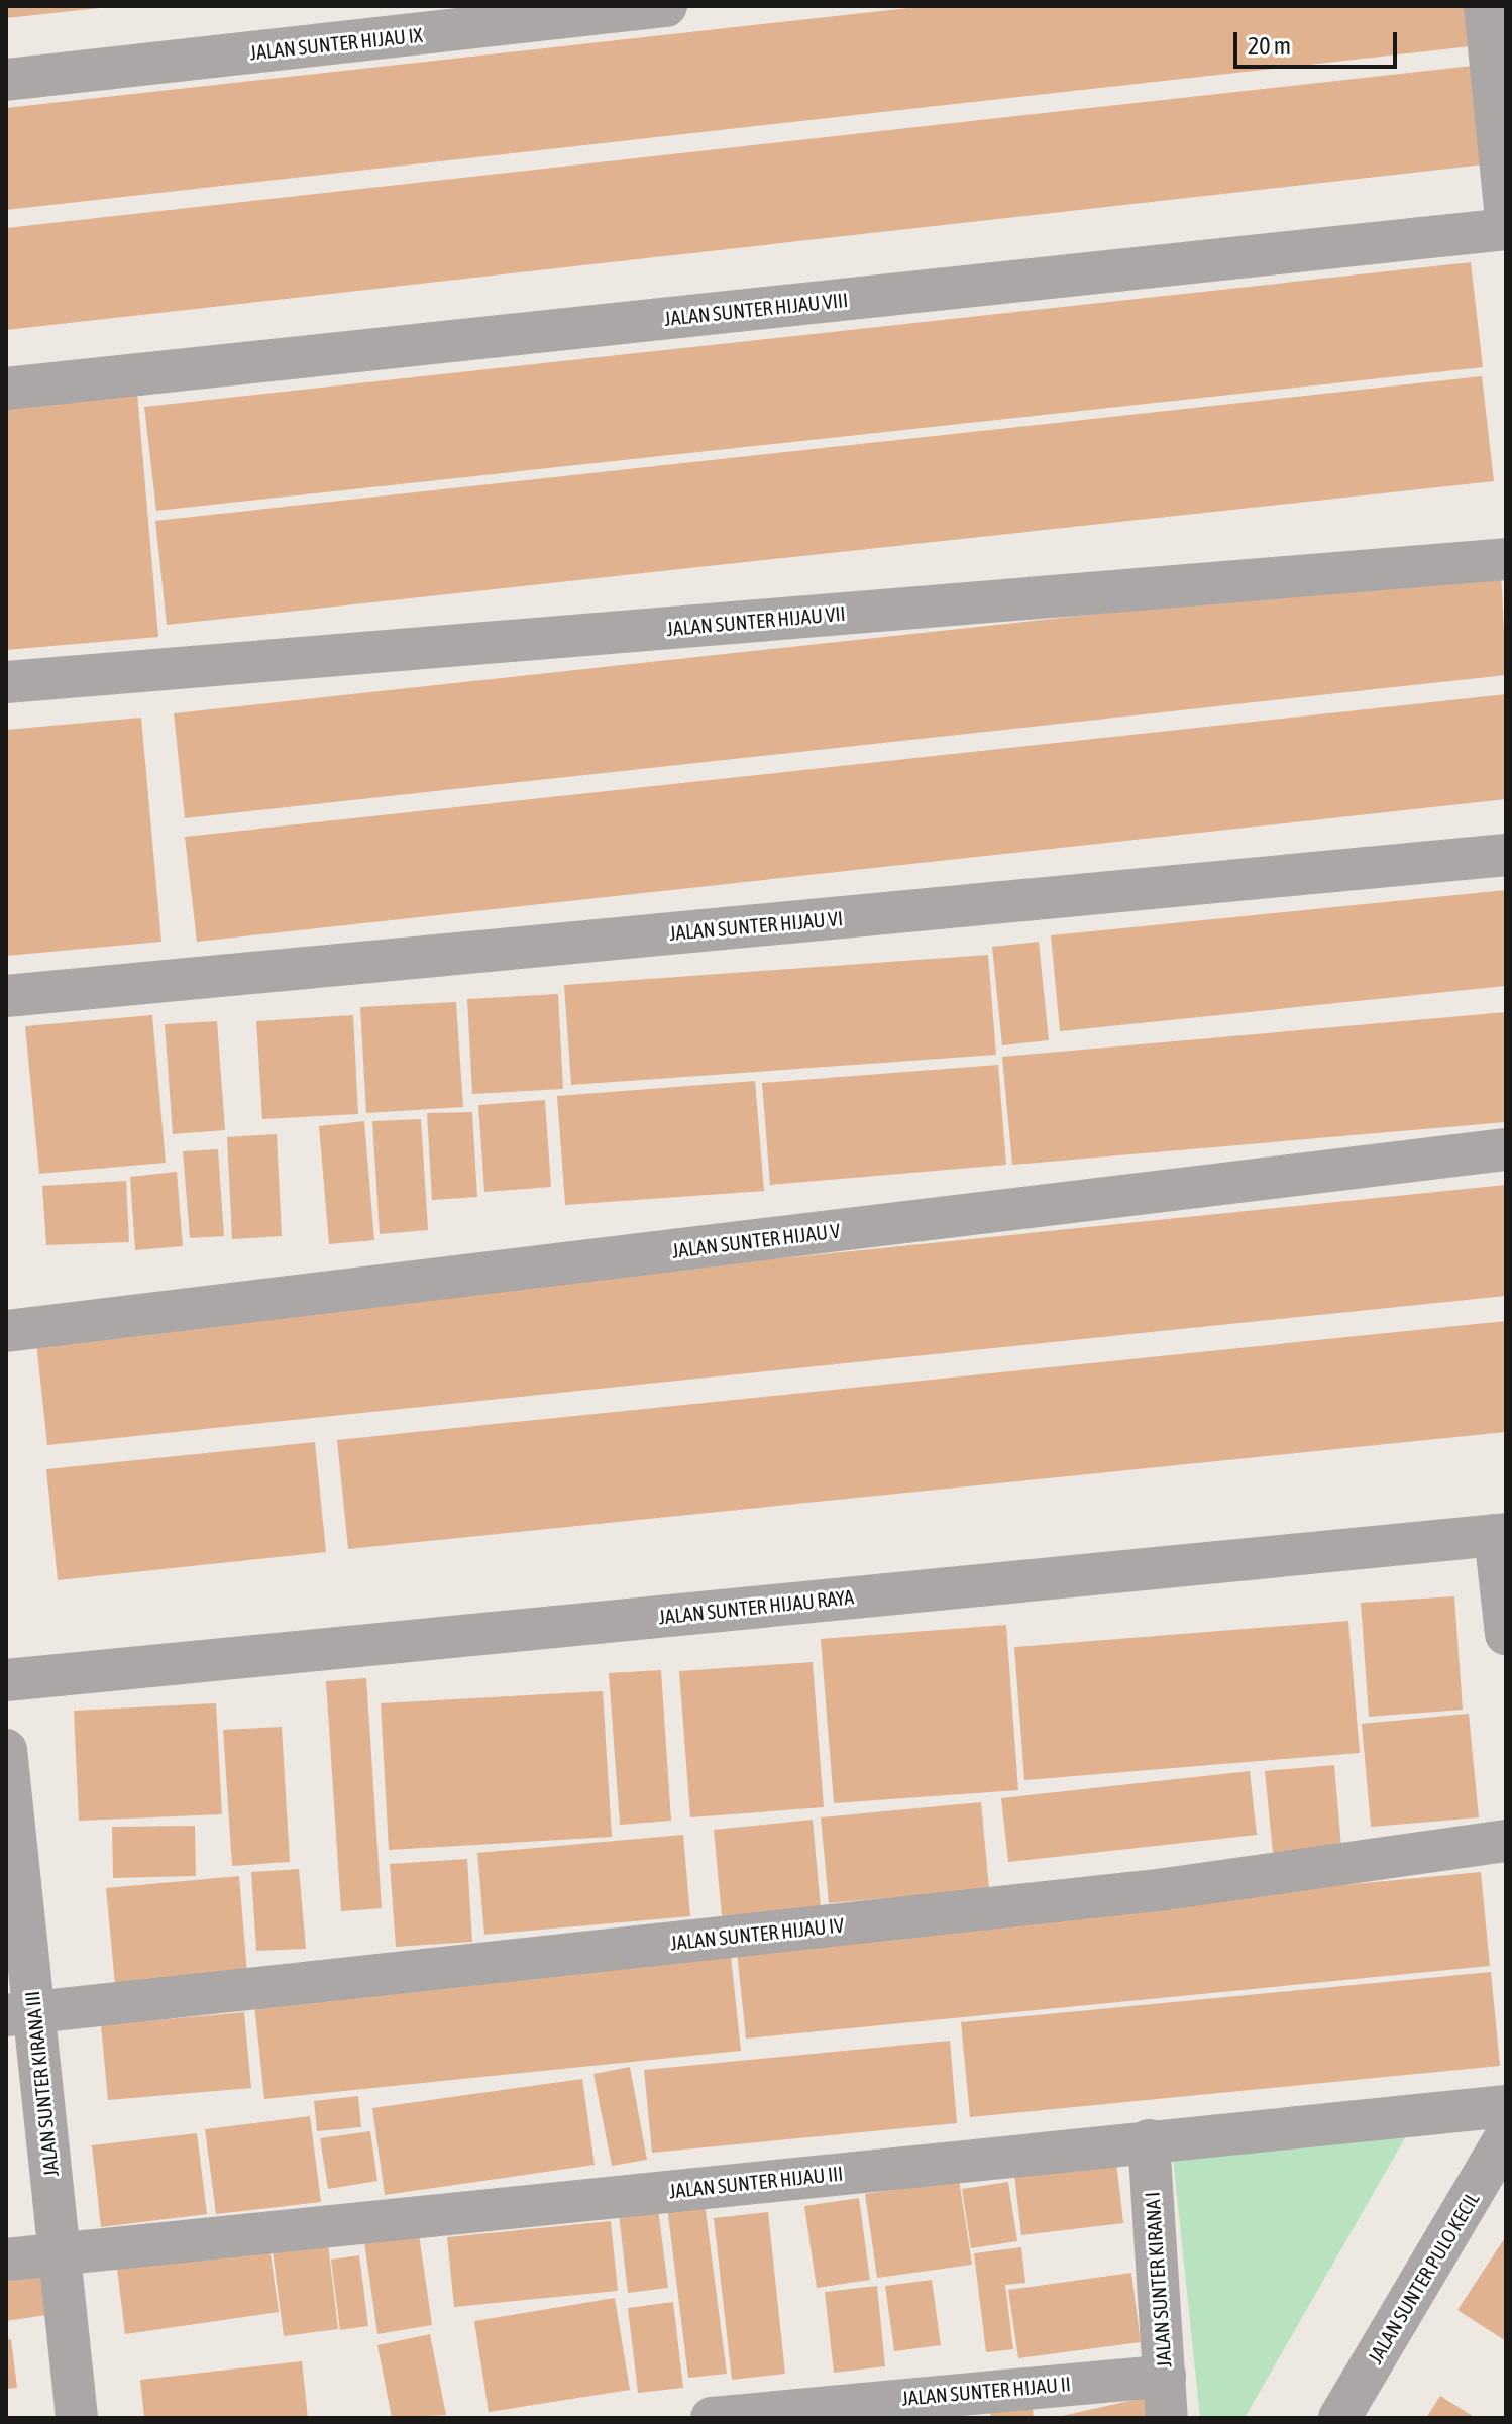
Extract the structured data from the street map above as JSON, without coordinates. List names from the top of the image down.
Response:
{
  "streets": {
    "street": [
      "JALAN SUNTER HIJAU IX",
      "JALAN SUNTER HIJAU VIII",
      "JALAN SUNTER HIJAU VII",
      "JALAN SUNTER HIJAU VI",
      "JALAN SUNTER HIJAU V",
      "JALAN SUNTER HIJAU RAYA",
      "JALAN SUNTER HIJAU IV",
      "JALAN SUNTER KIRANA III",
      "JALAN SUNTER HIJAU III",
      "JALAN SUNTER PULO KECIL",
      "JALAN SUNTER KIRANA I",
      "JALAN SUNTER HIJAU II"
    ]
  },
  "crossings": [
    ["JALAN SUNTER HIJAU IV", "JALAN SUNTER KIRANA III"],
    ["JALAN SUNTER KIRANA III", "JALAN SUNTER HIJAU III"],
    ["JALAN SUNTER HIJAU III", "JALAN SUNTER KIRANA I"],
    ["JALAN SUNTER KIRANA I", "JALAN SUNTER HIJAU II"]
  ],
  "scale_bar": "20 m"
}
